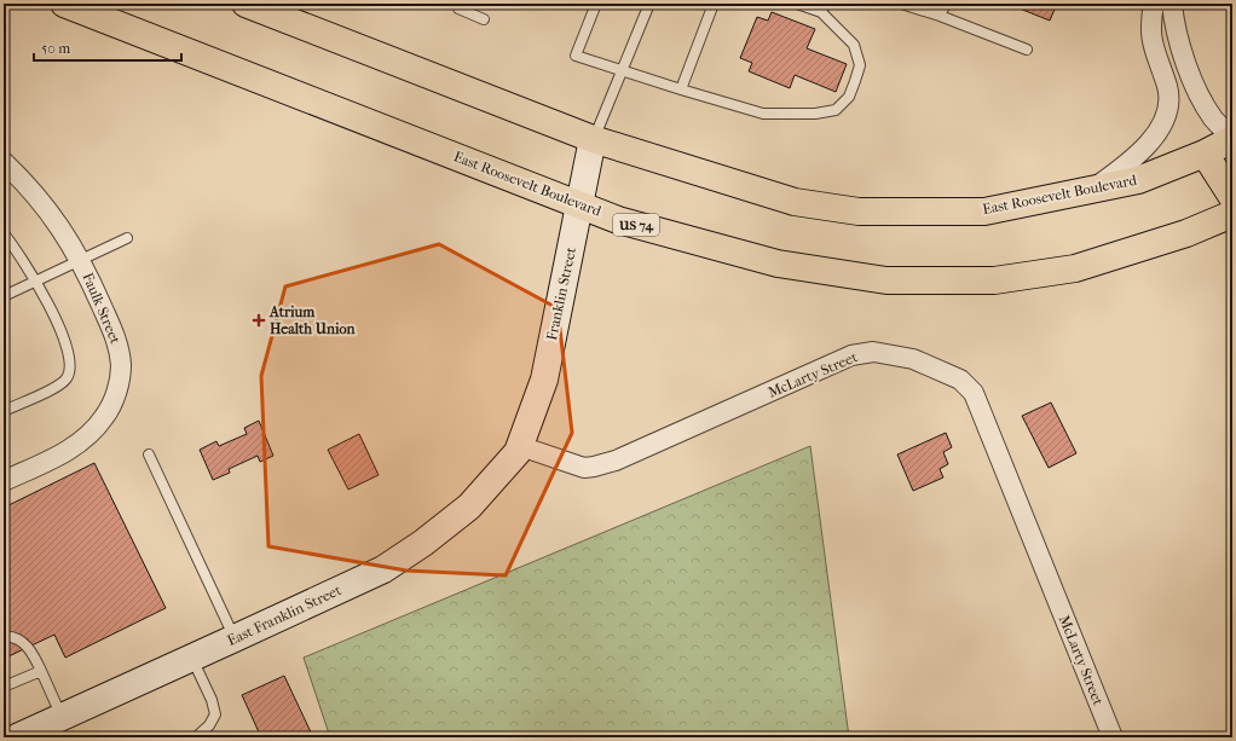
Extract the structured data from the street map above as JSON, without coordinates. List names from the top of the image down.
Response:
{
  "streets": {
    "highway": ["East Roosevelt Boulevard", "US 74"],
    "main road": ["Franklin Street", "East Franklin Street"],
    "street": ["Faulk Street", "McLarty Street"]
  },
  "crossings": [
    ["East Roosevelt Boulevard", "Franklin Street"],
    ["Franklin Street", "McLarty Street"],
    ["Franklin Street", "East Franklin Street"],
    ["McLarty Street", "East Franklin Street"]
  ],
  "places": {
    "health": ["Atrium Health Union"]
  },
  "scale_bar": "50 m"
}
